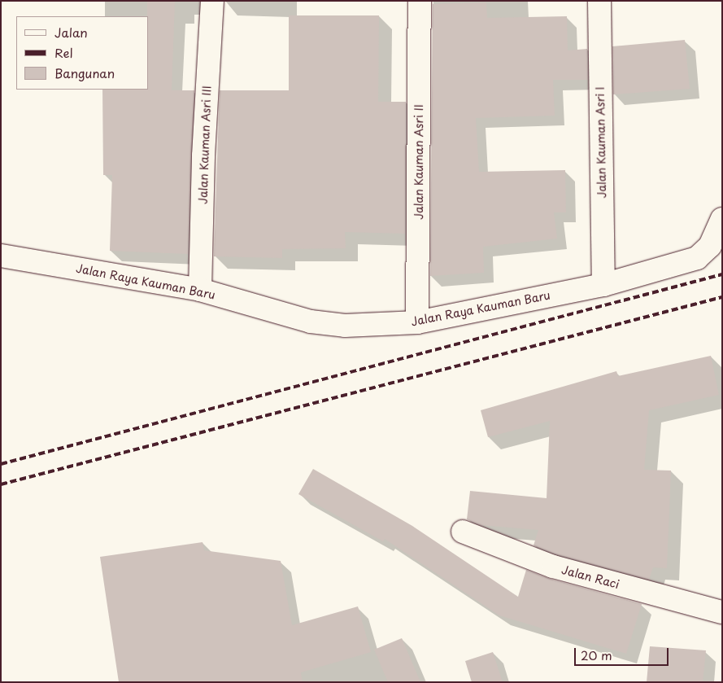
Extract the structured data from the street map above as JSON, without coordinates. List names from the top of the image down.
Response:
{
  "streets": {
    "street": [
      "Jalan Kauman Asri I",
      "Jalan Kauman Asri III",
      "Jalan Kauman Asri II",
      "Jalan Raya Kauman Baru",
      "Jalan Raci"
    ]
  },
  "crossings": [
    ["Jalan Kauman Asri I", "Jalan Raya Kauman Baru"],
    ["Jalan Kauman Asri III", "Jalan Raya Kauman Baru"],
    ["Jalan Kauman Asri II", "Jalan Raya Kauman Baru"]
  ],
  "legend": ["Jalan", "Rel", "Bangunan"],
  "scale_bar": "20 m"
}
